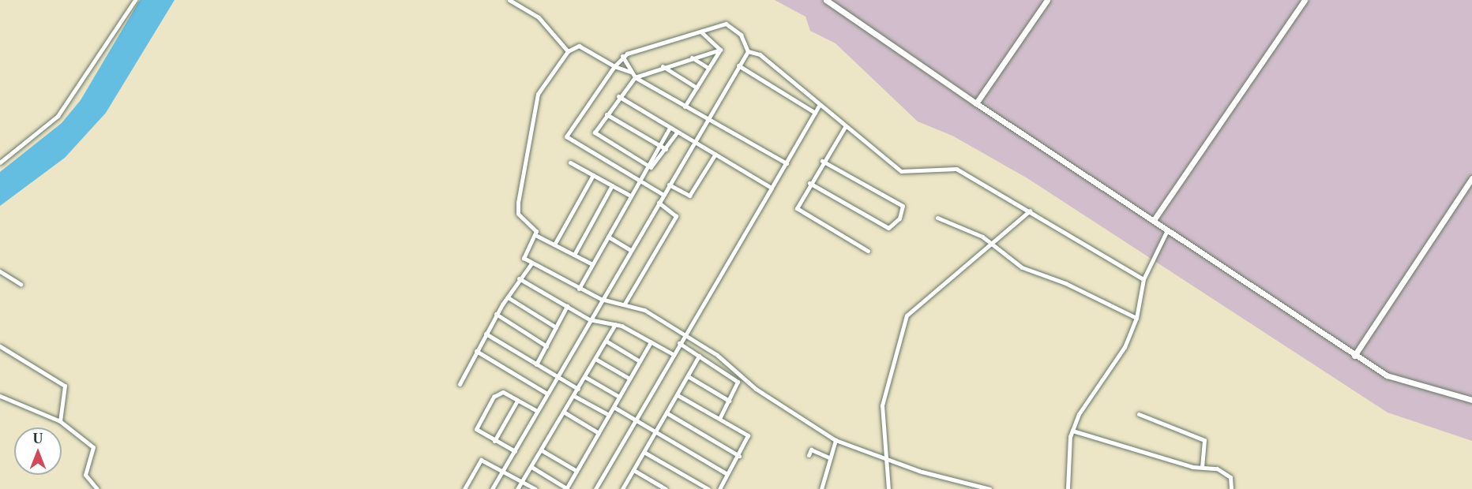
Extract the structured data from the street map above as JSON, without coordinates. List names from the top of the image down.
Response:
{
  "north": "top"
}
